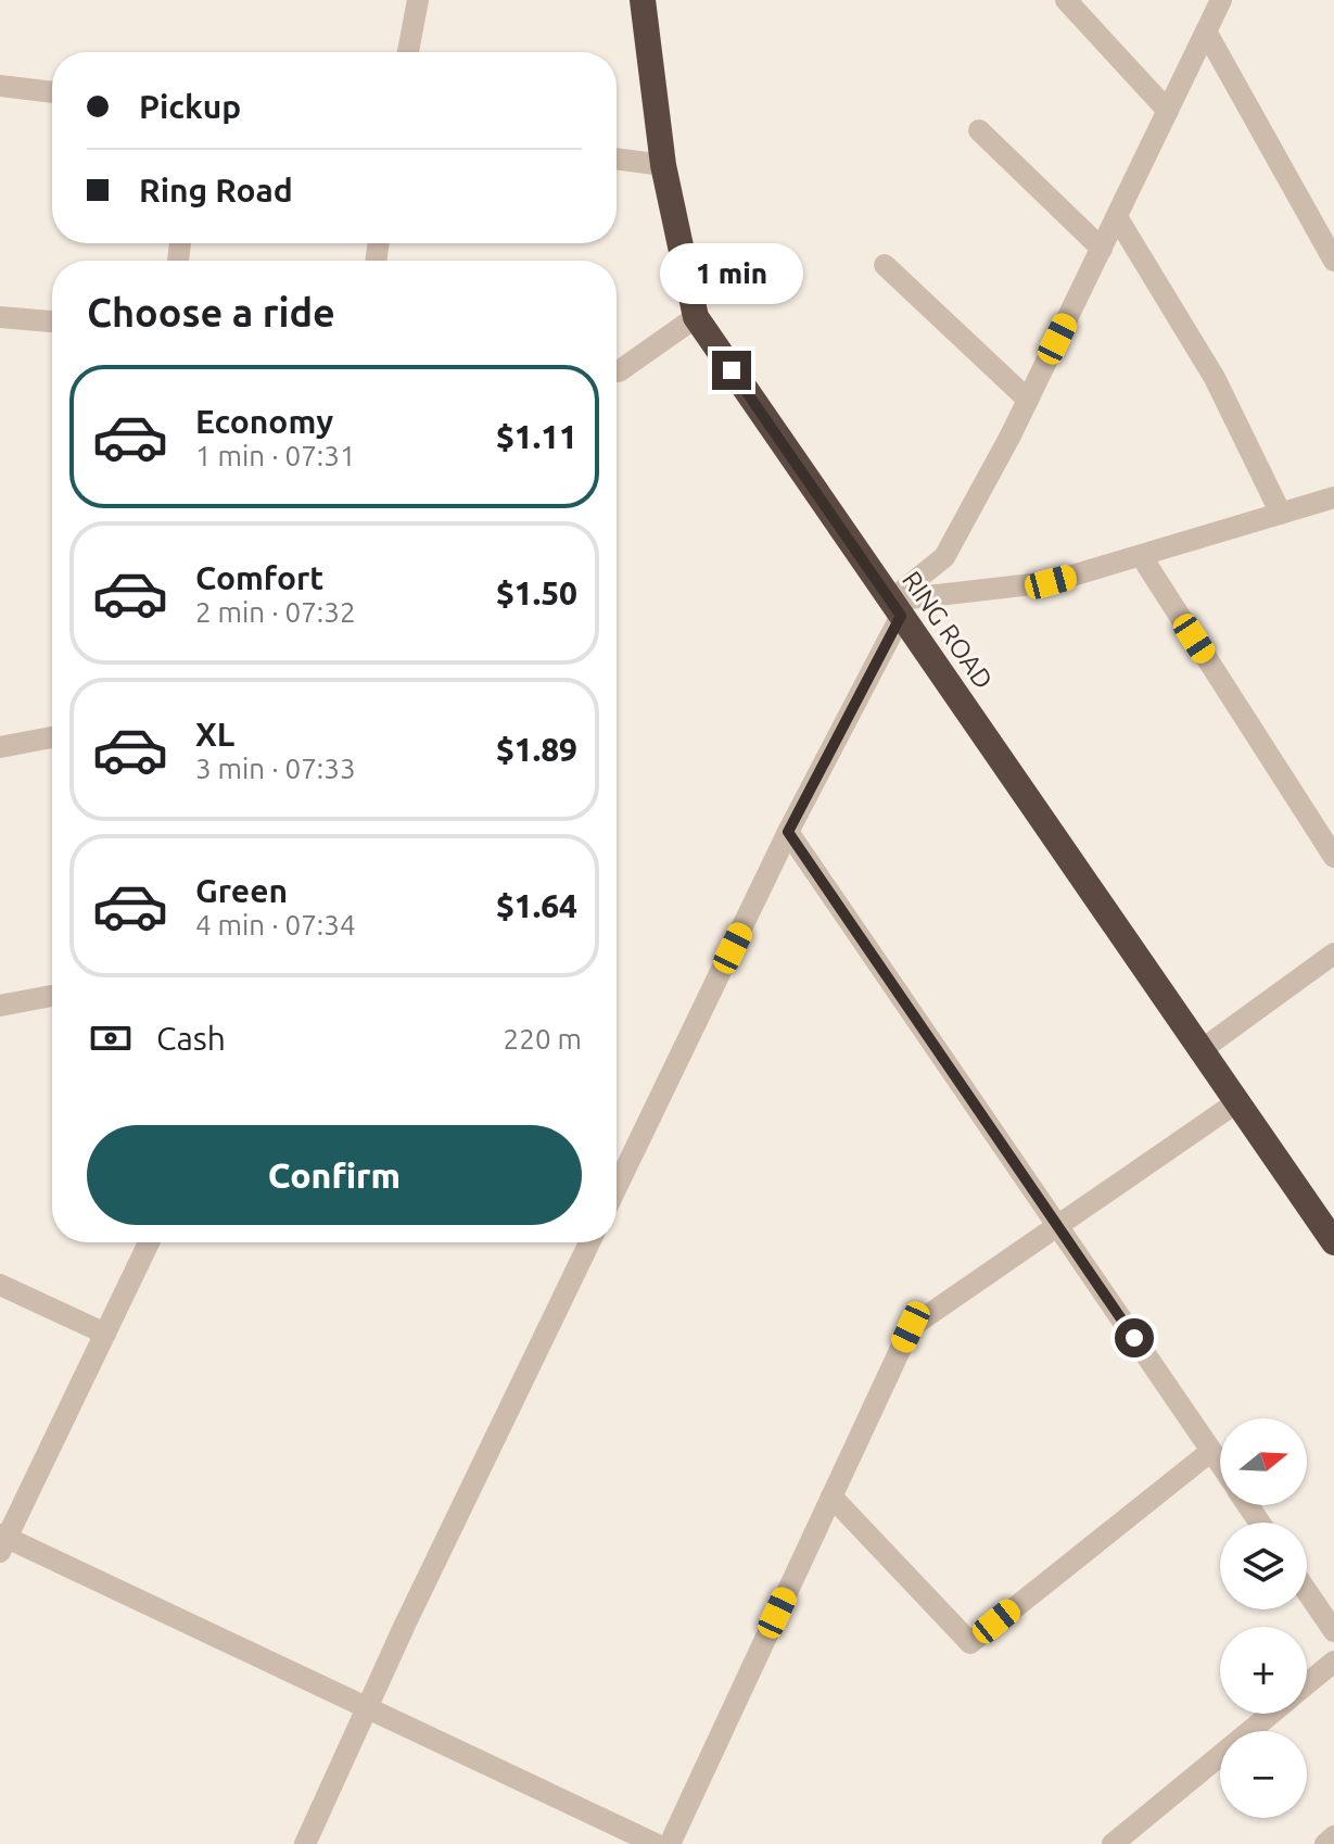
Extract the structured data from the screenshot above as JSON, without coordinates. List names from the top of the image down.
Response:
{
  "streets": {
    "highway": ["RING ROAD"]
  },
  "north": "right",
  "page": {
    "banner": ["Pickup", "Ring Road"],
    "bubble": "1 min",
    "heading": "Choose a ride",
    "list": [
      {
        "name": "Economy",
        "note": "1 min · 07:31",
        "value": "$1.11"
      },
      {
        "name": "Comfort",
        "note": "2 min · 07:32",
        "value": "$1.50"
      },
      {
        "name": "XL",
        "note": "3 min · 07:33",
        "value": "$1.89"
      },
      {
        "name": "Green",
        "note": "4 min · 07:34",
        "value": "$1.64"
      }
    ],
    "pay": ["Cash", "220 m"],
    "buttons": "Confirm",
    "map_buttons": ["+", "−"]
  }
}
